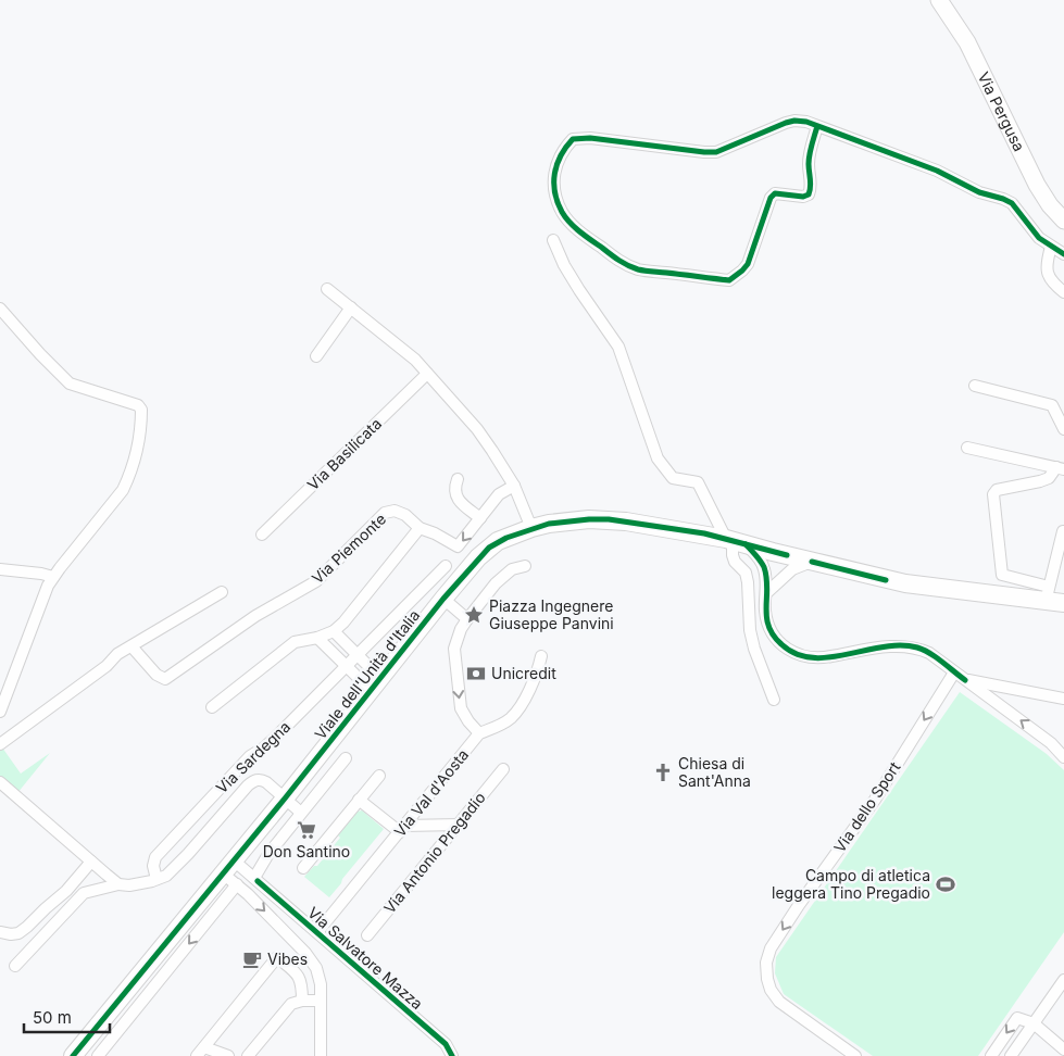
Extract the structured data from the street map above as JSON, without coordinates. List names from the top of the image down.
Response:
{
  "streets": {
    "main road": ["Via Pergusa", "Viale dell'Unità d'Italia"],
    "street": [
      "Via Basilicata",
      "Via Piemonte",
      "Via Sardegna",
      "Via Val d'Aosta",
      "Via dello Sport",
      "Via Antonio Pregadio",
      "Via Salvatore Mazza"
    ]
  },
  "crossings": [
    ["Viale dell'Unità d'Italia", "Via Sardegna"],
    ["Viale dell'Unità d'Italia", "Via Salvatore Mazza"],
    ["Via Val d'Aosta", "Via Salvatore Mazza"]
  ],
  "one_way": ["Via dello Sport"],
  "places": {
    "place": ["Piazza Ingegnere Giuseppe Panvini"],
    "bank": ["Unicredit"],
    "church": ["Chiesa di Sant'Anna"],
    "supermarket": ["Don Santino"],
    "sports": ["Campo di atletica leggera Tino Pregadio"],
    "cafe": ["Vibes"]
  },
  "scale_bar": "50 m"
}
